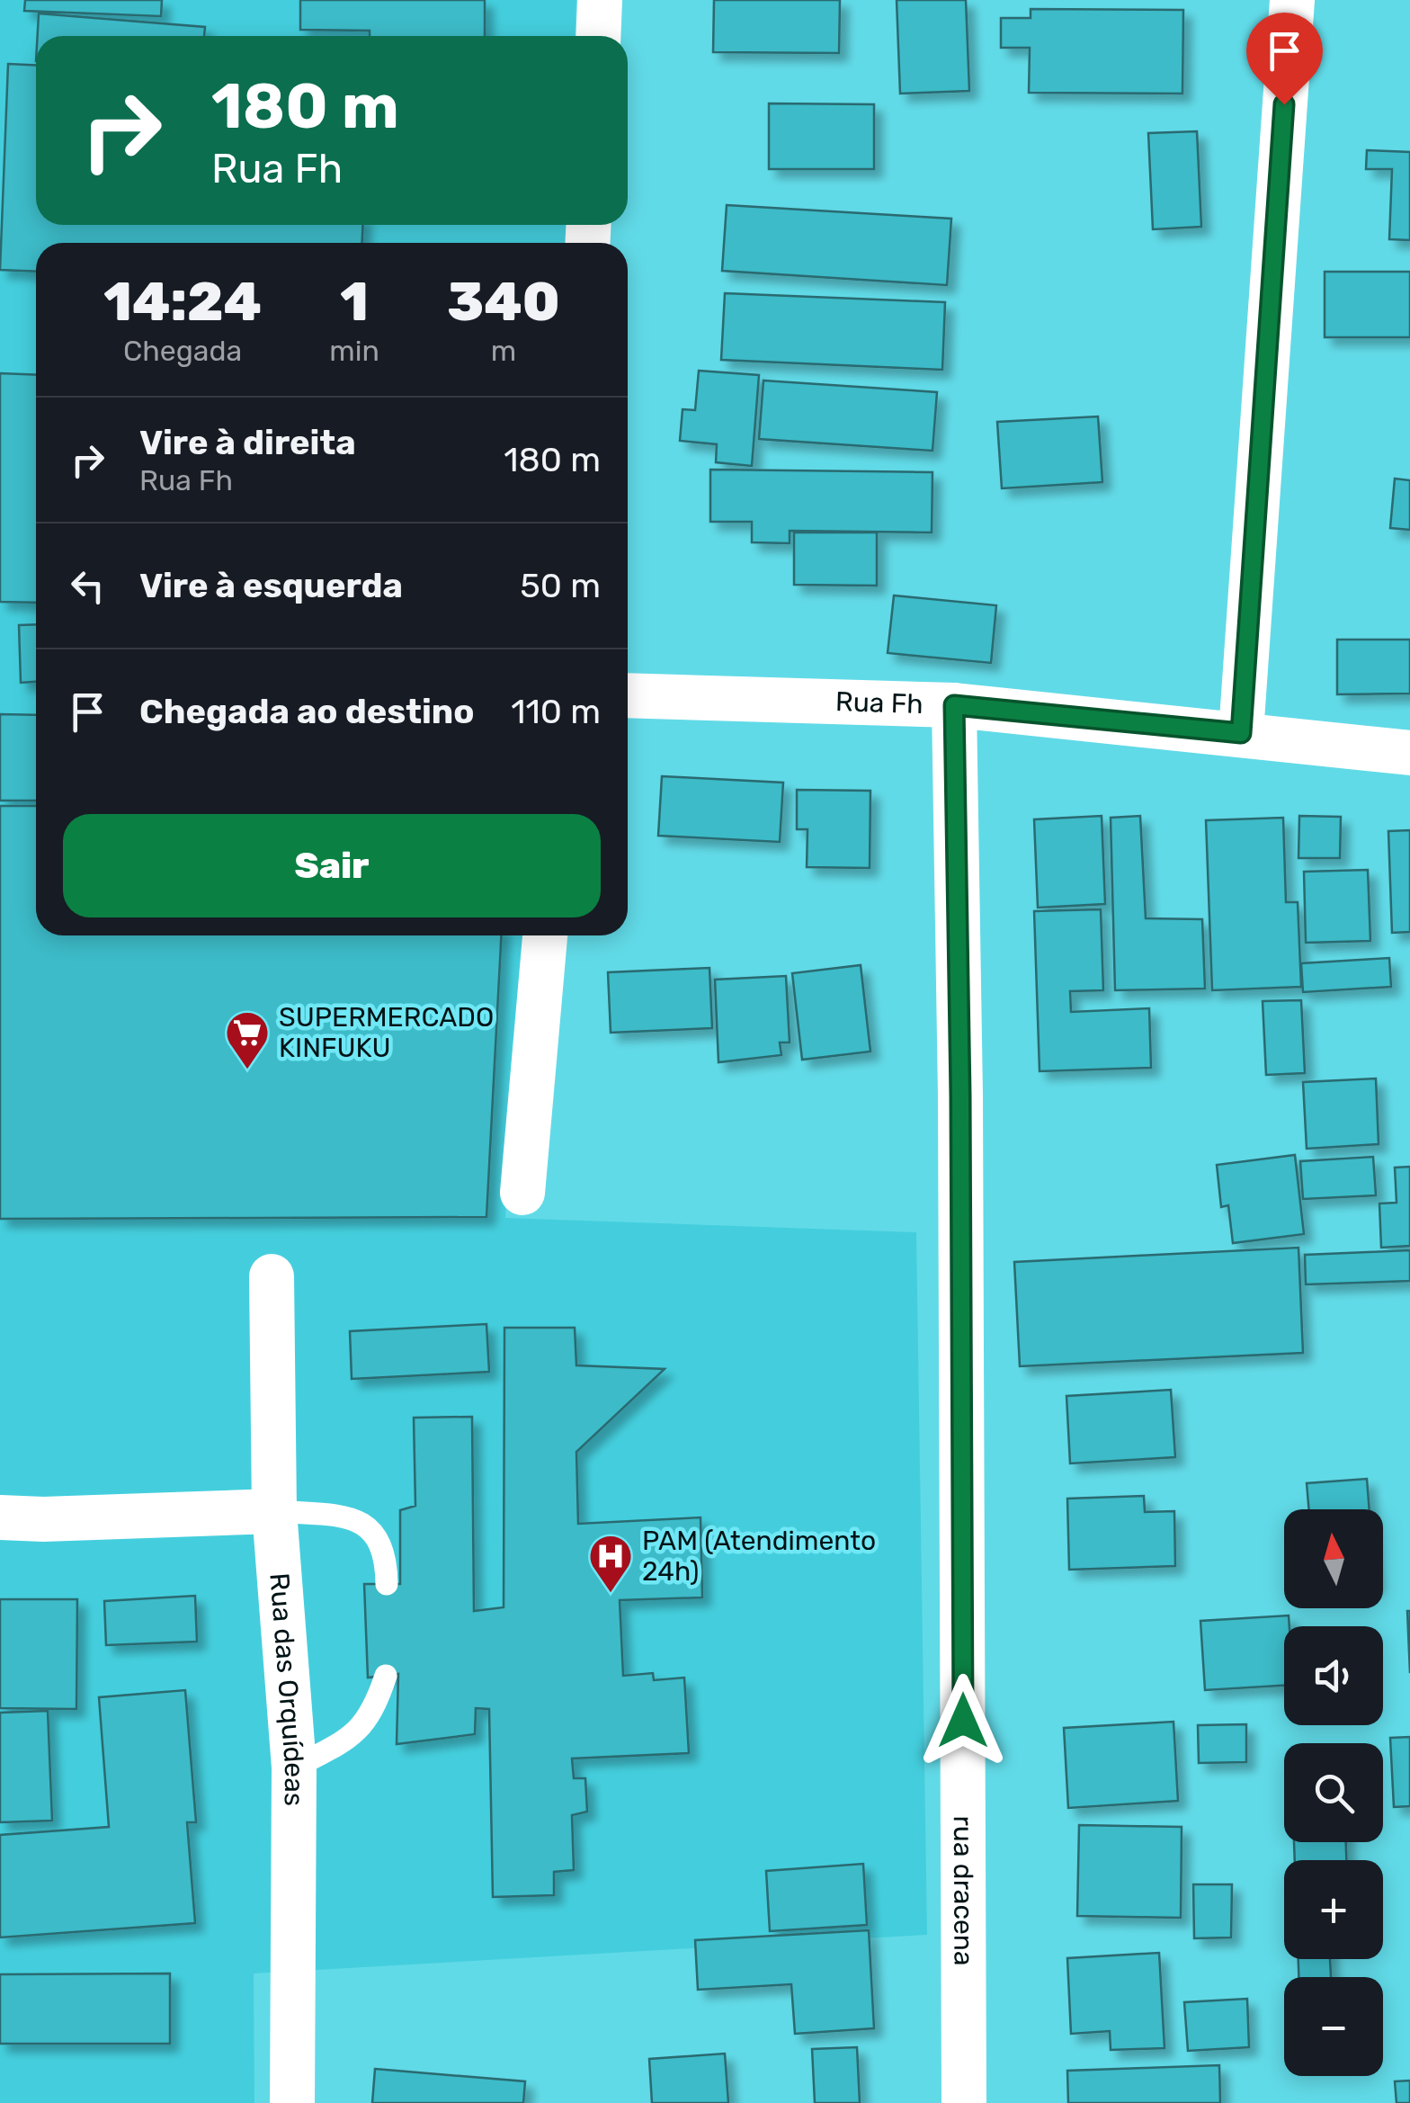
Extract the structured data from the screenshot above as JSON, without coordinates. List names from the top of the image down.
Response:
{
  "streets": {
    "street": ["Rua Fh", "Rua das Orquídeas", "rua dracena"]
  },
  "crossings": [
    ["Rua Fh", "rua dracena"]
  ],
  "places": {
    "supermarket": ["SUPERMERCADO KINFUKU"],
    "hospital": ["PAM (Atendimento 24h)"]
  },
  "north": "top",
  "page": {
    "turn": ["180 m", "Rua Fh"],
    "eta": [
      "14:24",
      "Chegada",
      "1",
      "min",
      "340",
      "m"
    ],
    "list": [
      {
        "name": "Vire à direita",
        "note": "Rua Fh",
        "value": "180 m"
      },
      {
        "name": "Vire à esquerda",
        "value": "50 m"
      },
      {
        "name": "Chegada ao destino",
        "value": "110 m"
      }
    ],
    "buttons": "Sair",
    "map_buttons": ["+", "−"]
  }
}
